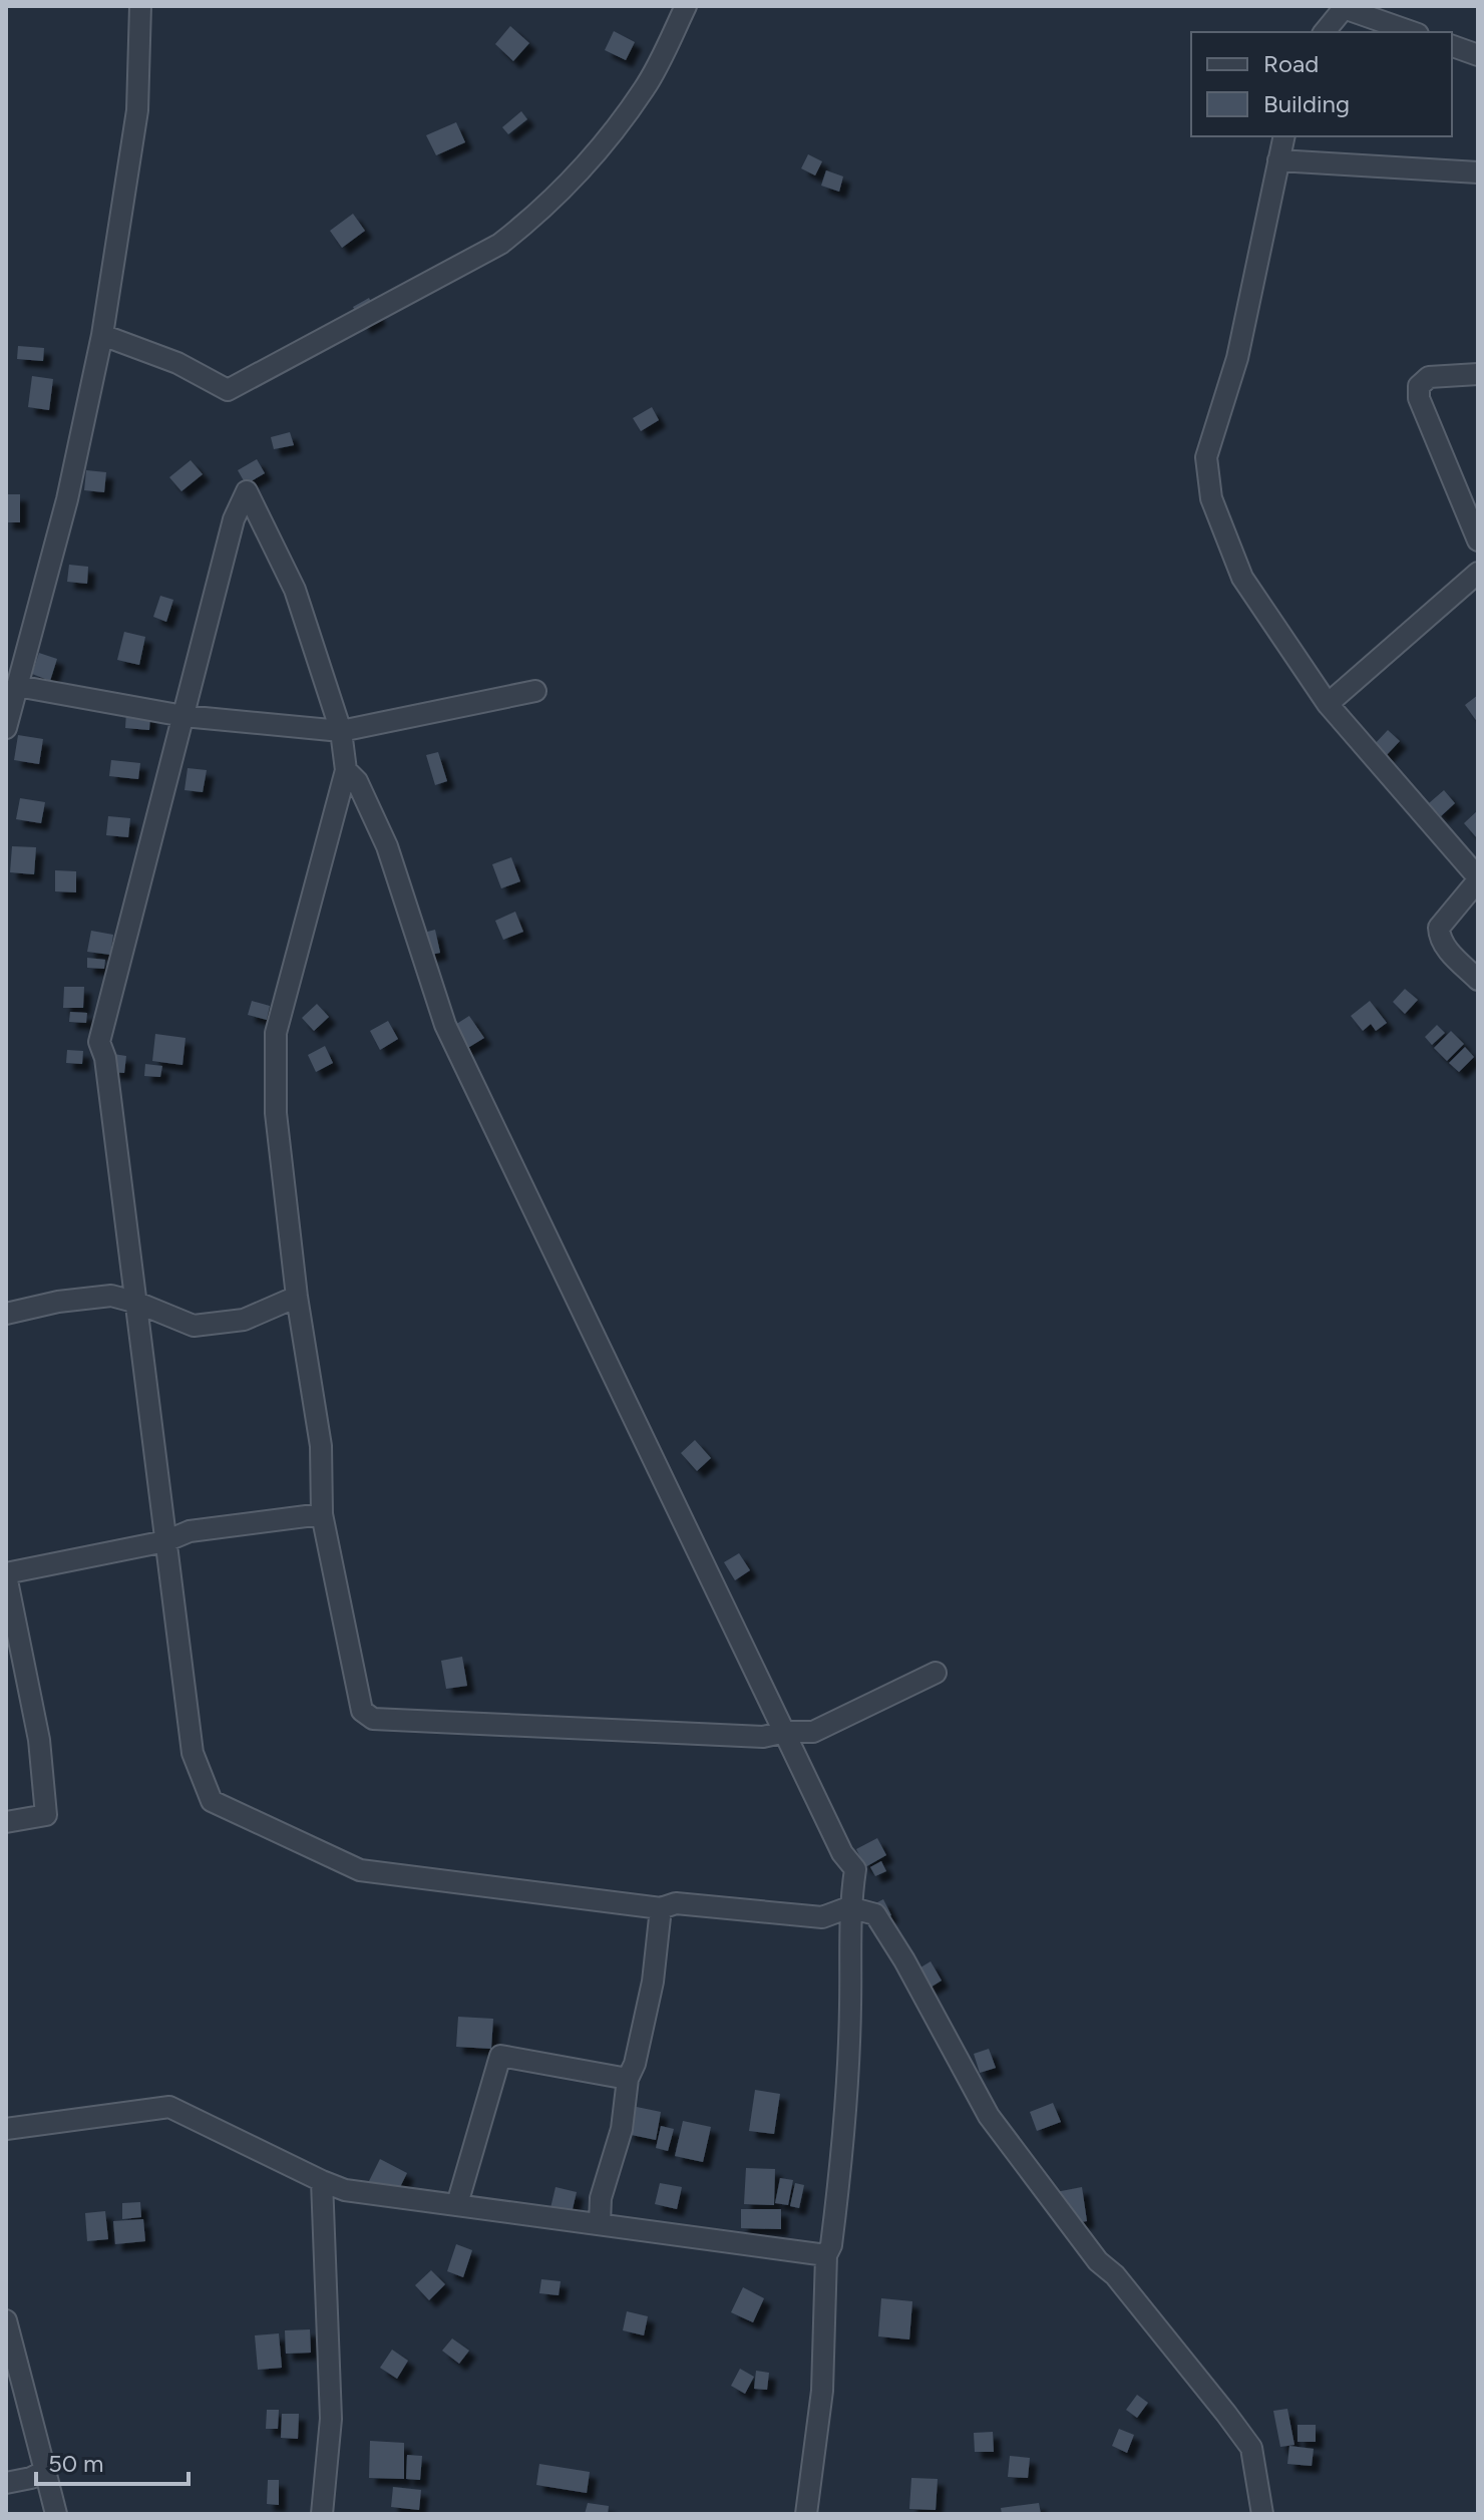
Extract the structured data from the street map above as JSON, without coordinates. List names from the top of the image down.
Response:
{
  "legend": ["Road", "Building"],
  "scale_bar": "50 m"
}
